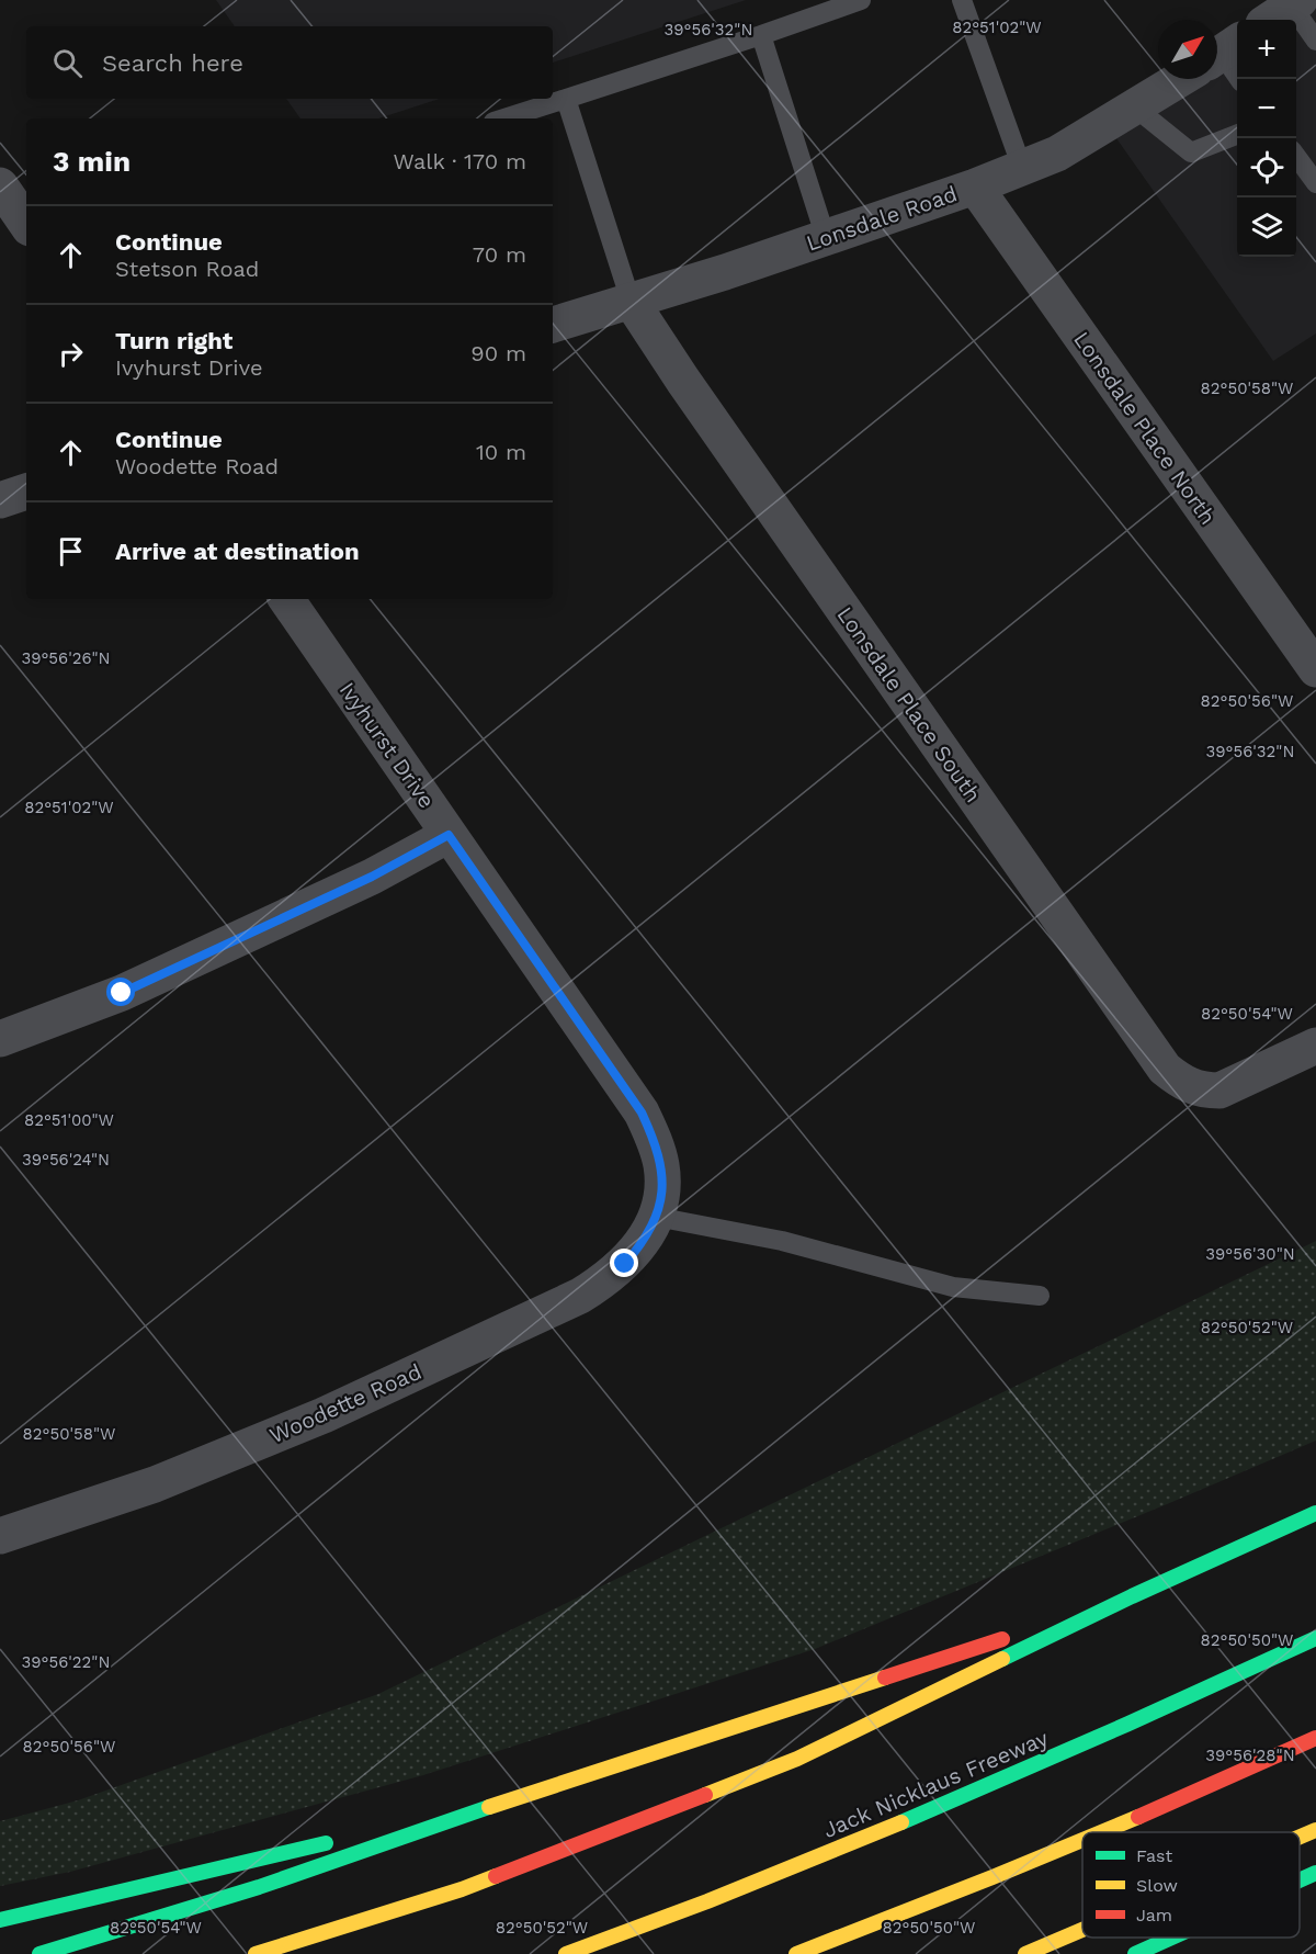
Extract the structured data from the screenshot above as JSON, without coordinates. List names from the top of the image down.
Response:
{
  "streets": {
    "highway": ["Jack Nicklaus Freeway"],
    "street": [
      "Lonsdale Road",
      "Lonsdale Place North",
      "Lonsdale Place South",
      "Ivyhurst Drive",
      "Woodette Road"
    ]
  },
  "crossings": [
    ["Lonsdale Road", "Lonsdale Place North"],
    ["Lonsdale Road", "Lonsdale Place South"],
    ["Ivyhurst Drive", "Woodette Road"]
  ],
  "legend": ["Fast", "Slow", "Jam"],
  "north": "top right",
  "page": {
    "map_buttons": ["+", "−"],
    "search": "Search here",
    "heading": ["3 min", "Walk · 170 m"],
    "list": [
      ["Continue", "Stetson Road", "70 m"],
      ["Turn right", "Ivyhurst Drive", "90 m"],
      ["Continue", "Woodette Road", "10 m"],
      "Arrive at destination"
    ]
  },
  "coordinates": [
    "82°51'02\"W",
    "39°56'32\"N",
    "82°50'58\"W",
    "39°56'26\"N",
    "82°50'56\"W",
    "82°50'54\"W",
    "82°51'00\"W",
    "39°56'24\"N",
    "39°56'30\"N",
    "82°50'52\"W",
    "82°50'50\"W",
    "39°56'22\"N",
    "39°56'28\"N"
  ]
}
